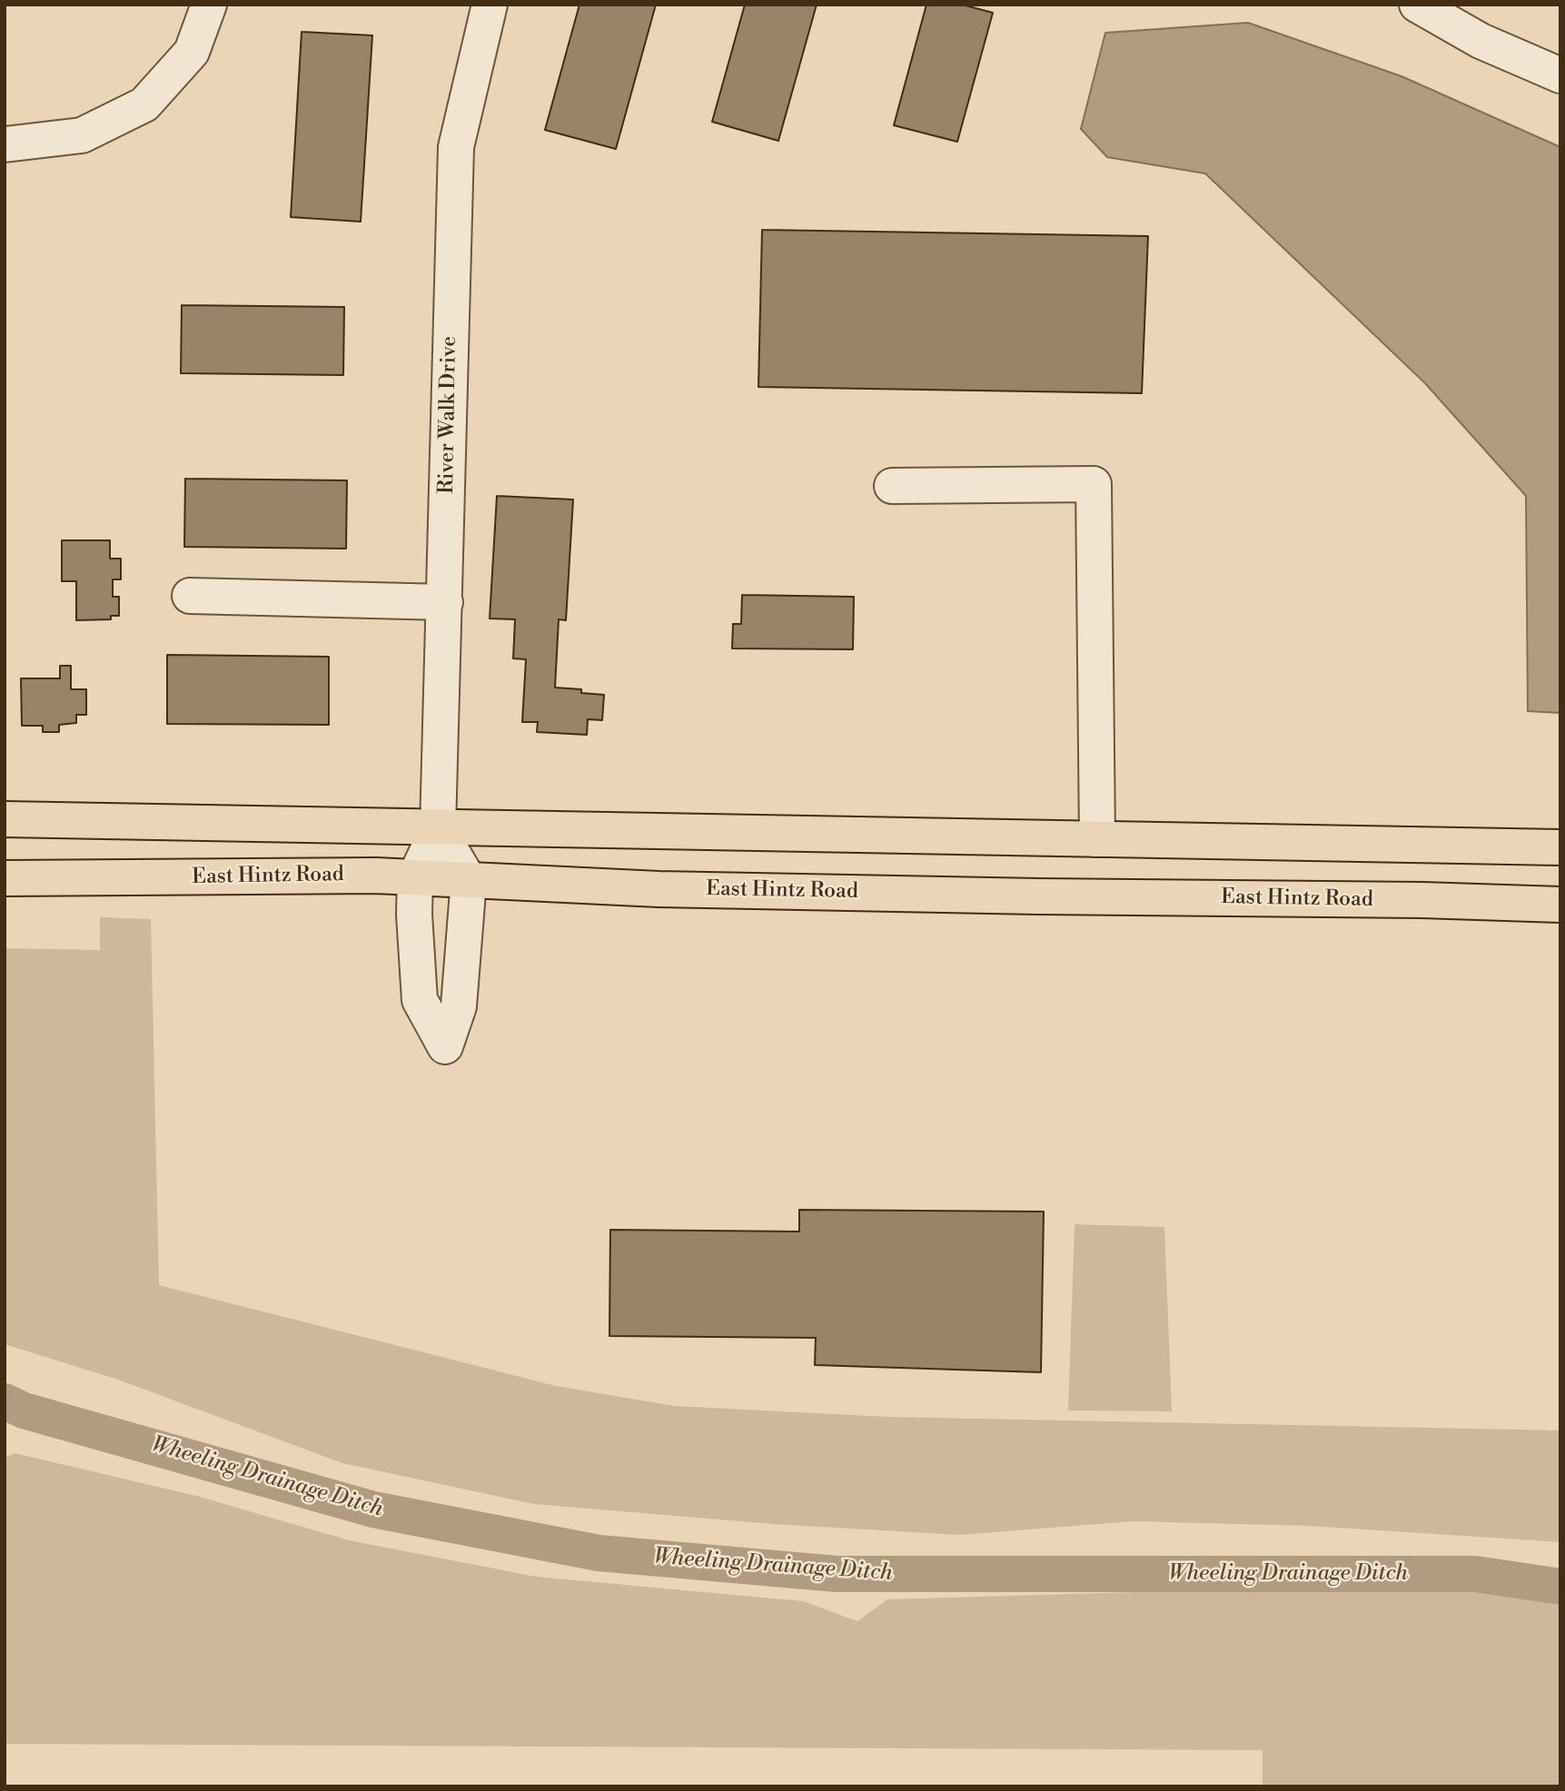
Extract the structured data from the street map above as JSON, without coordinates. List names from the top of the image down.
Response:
{
  "streets": {
    "main road": ["East Hintz Road"],
    "street": ["River Walk Drive"]
  },
  "water": ["Wheeling Drainage Ditch"]
}
